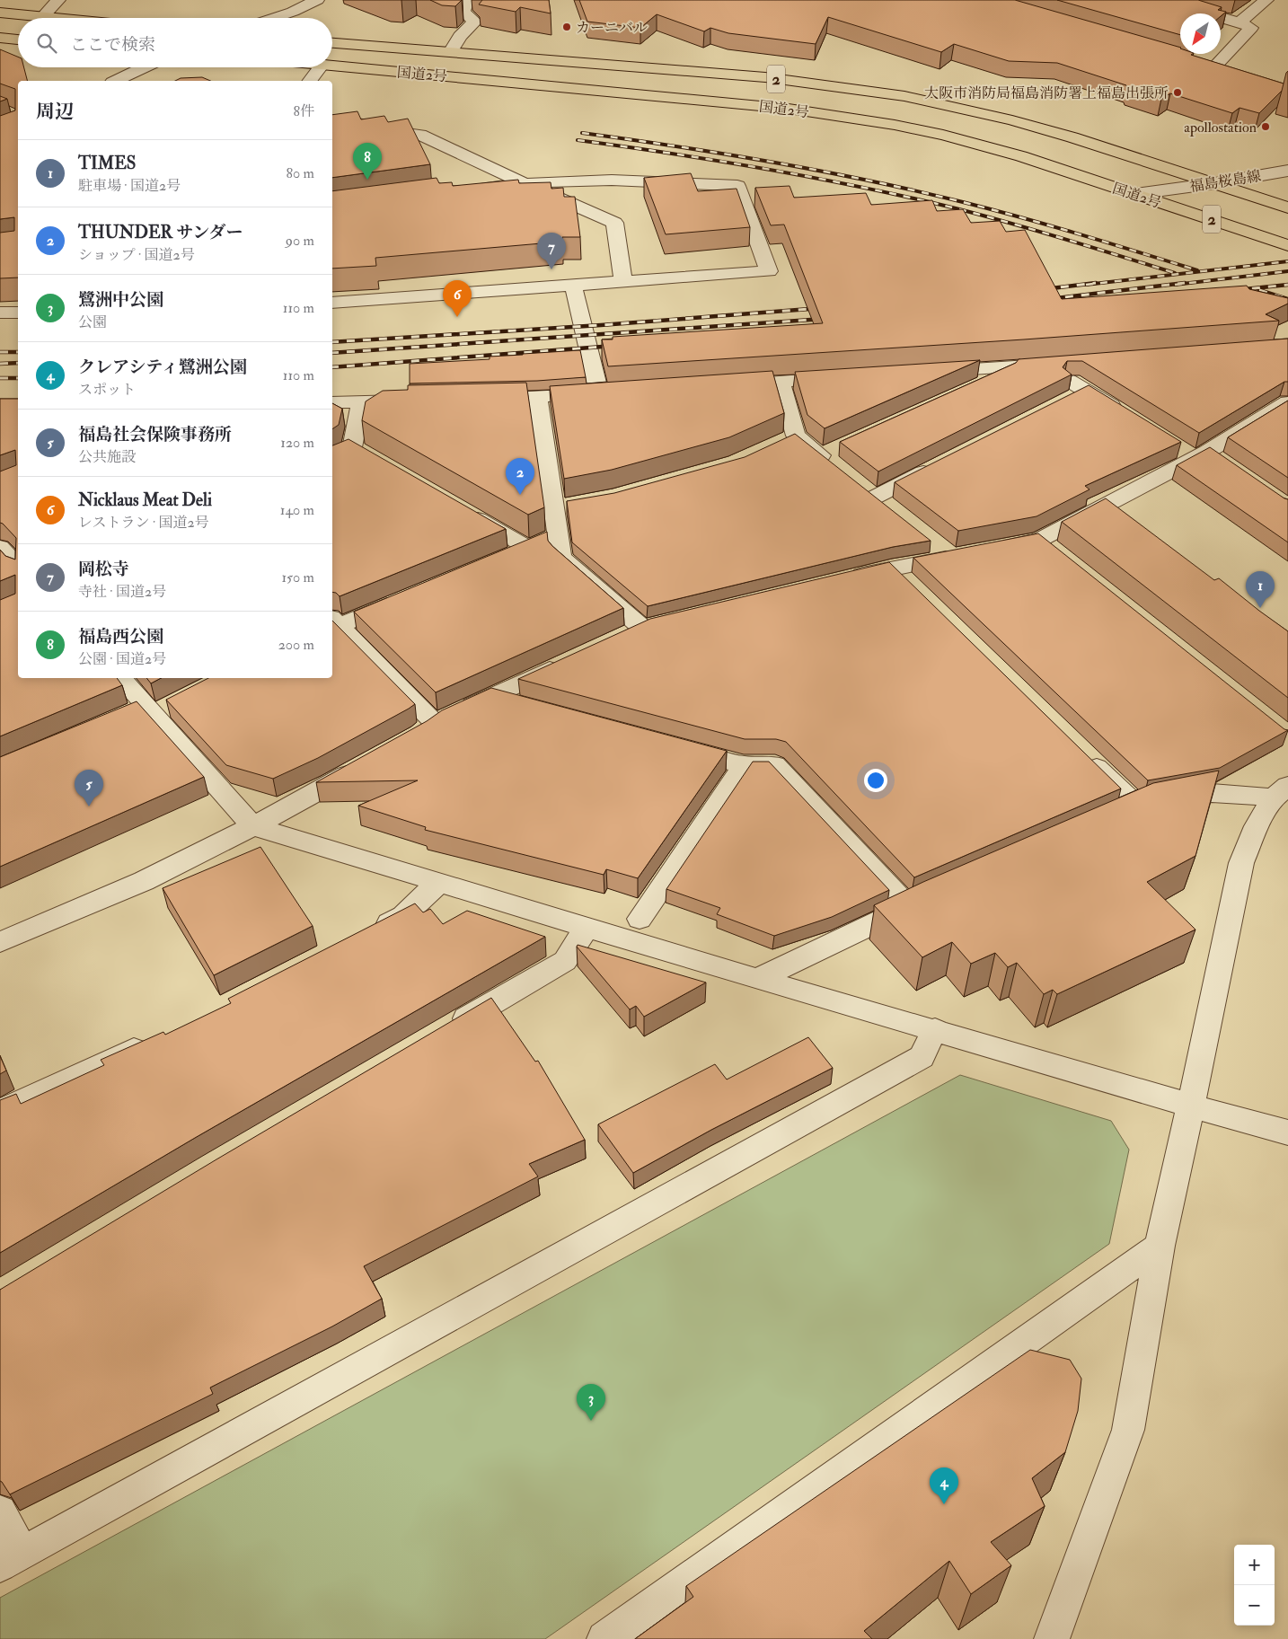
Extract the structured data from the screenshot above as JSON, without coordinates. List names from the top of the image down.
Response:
{
  "streets": {
    "highway": ["国道2号", "2"],
    "street": ["福島桜島線"]
  },
  "crossings": [
    ["国道2号", "福島桜島線"]
  ],
  "places": ["カーニバル", "大阪市消防局福島消防署上福島出張所", "apollostation"],
  "north": "bottom left",
  "page": {
    "search": "ここで検索",
    "heading": ["周辺", "8件"],
    "list": [
      {
        "mark": "1",
        "name": "TIMES",
        "note": "駐車場 · 国道2号",
        "value": "80 m"
      },
      {
        "mark": "2",
        "name": "THUNDER サンダー",
        "note": "ショップ · 国道2号",
        "value": "90 m"
      },
      {
        "mark": "3",
        "name": "鷺洲中公園",
        "note": "公園",
        "value": "110 m"
      },
      {
        "mark": "4",
        "name": "クレアシティ鷺洲公園",
        "note": "スポット",
        "value": "110 m"
      },
      {
        "mark": "5",
        "name": "福島社会保険事務所",
        "note": "公共施設",
        "value": "120 m"
      },
      {
        "mark": "6",
        "name": "Nicklaus Meat Deli",
        "note": "レストラン · 国道2号",
        "value": "140 m"
      },
      {
        "mark": "7",
        "name": "岡松寺",
        "note": "寺社 · 国道2号",
        "value": "150 m"
      },
      {
        "mark": "8",
        "name": "福島西公園",
        "note": "公園 · 国道2号",
        "value": "200 m"
      }
    ],
    "pins": [
      "8",
      "7",
      "6",
      "2",
      "1",
      "5",
      "3",
      "4"
    ],
    "map_buttons": ["+", "−"]
  }
}
